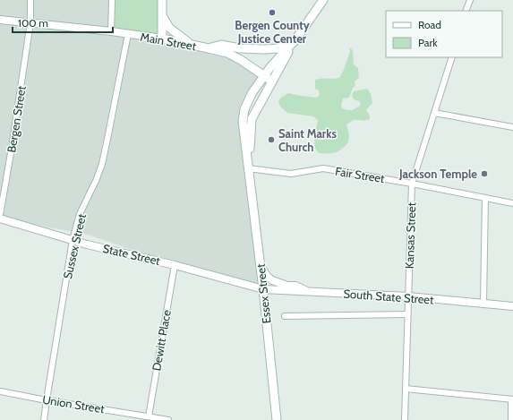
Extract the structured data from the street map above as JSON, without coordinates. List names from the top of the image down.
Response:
{
  "streets": {
    "main road": ["Main Street", "Essex Street"],
    "street": [
      "Bergen Street",
      "Fair Street",
      "Kansas Street",
      "Sussex Street",
      "State Street",
      "South State Street",
      "Dewitt Place",
      "Union Street"
    ]
  },
  "crossings": [
    ["Main Street", "Bergen Street"],
    ["Main Street", "Sussex Street"],
    ["Main Street", "Essex Street"],
    ["Fair Street", "Kansas Street"],
    ["Fair Street", "Essex Street"],
    ["Kansas Street", "South State Street"],
    ["Sussex Street", "State Street"],
    ["Sussex Street", "Union Street"],
    ["State Street", "Essex Street"],
    ["State Street", "South State Street"],
    ["State Street", "Dewitt Place"],
    ["Essex Street", "South State Street"],
    ["Dewitt Place", "Union Street"]
  ],
  "places": ["Bergen County Justice Center", "Saint Marks Church", "Jackson Temple"],
  "legend": ["Road", "Park"],
  "scale_bar": "100 m"
}
